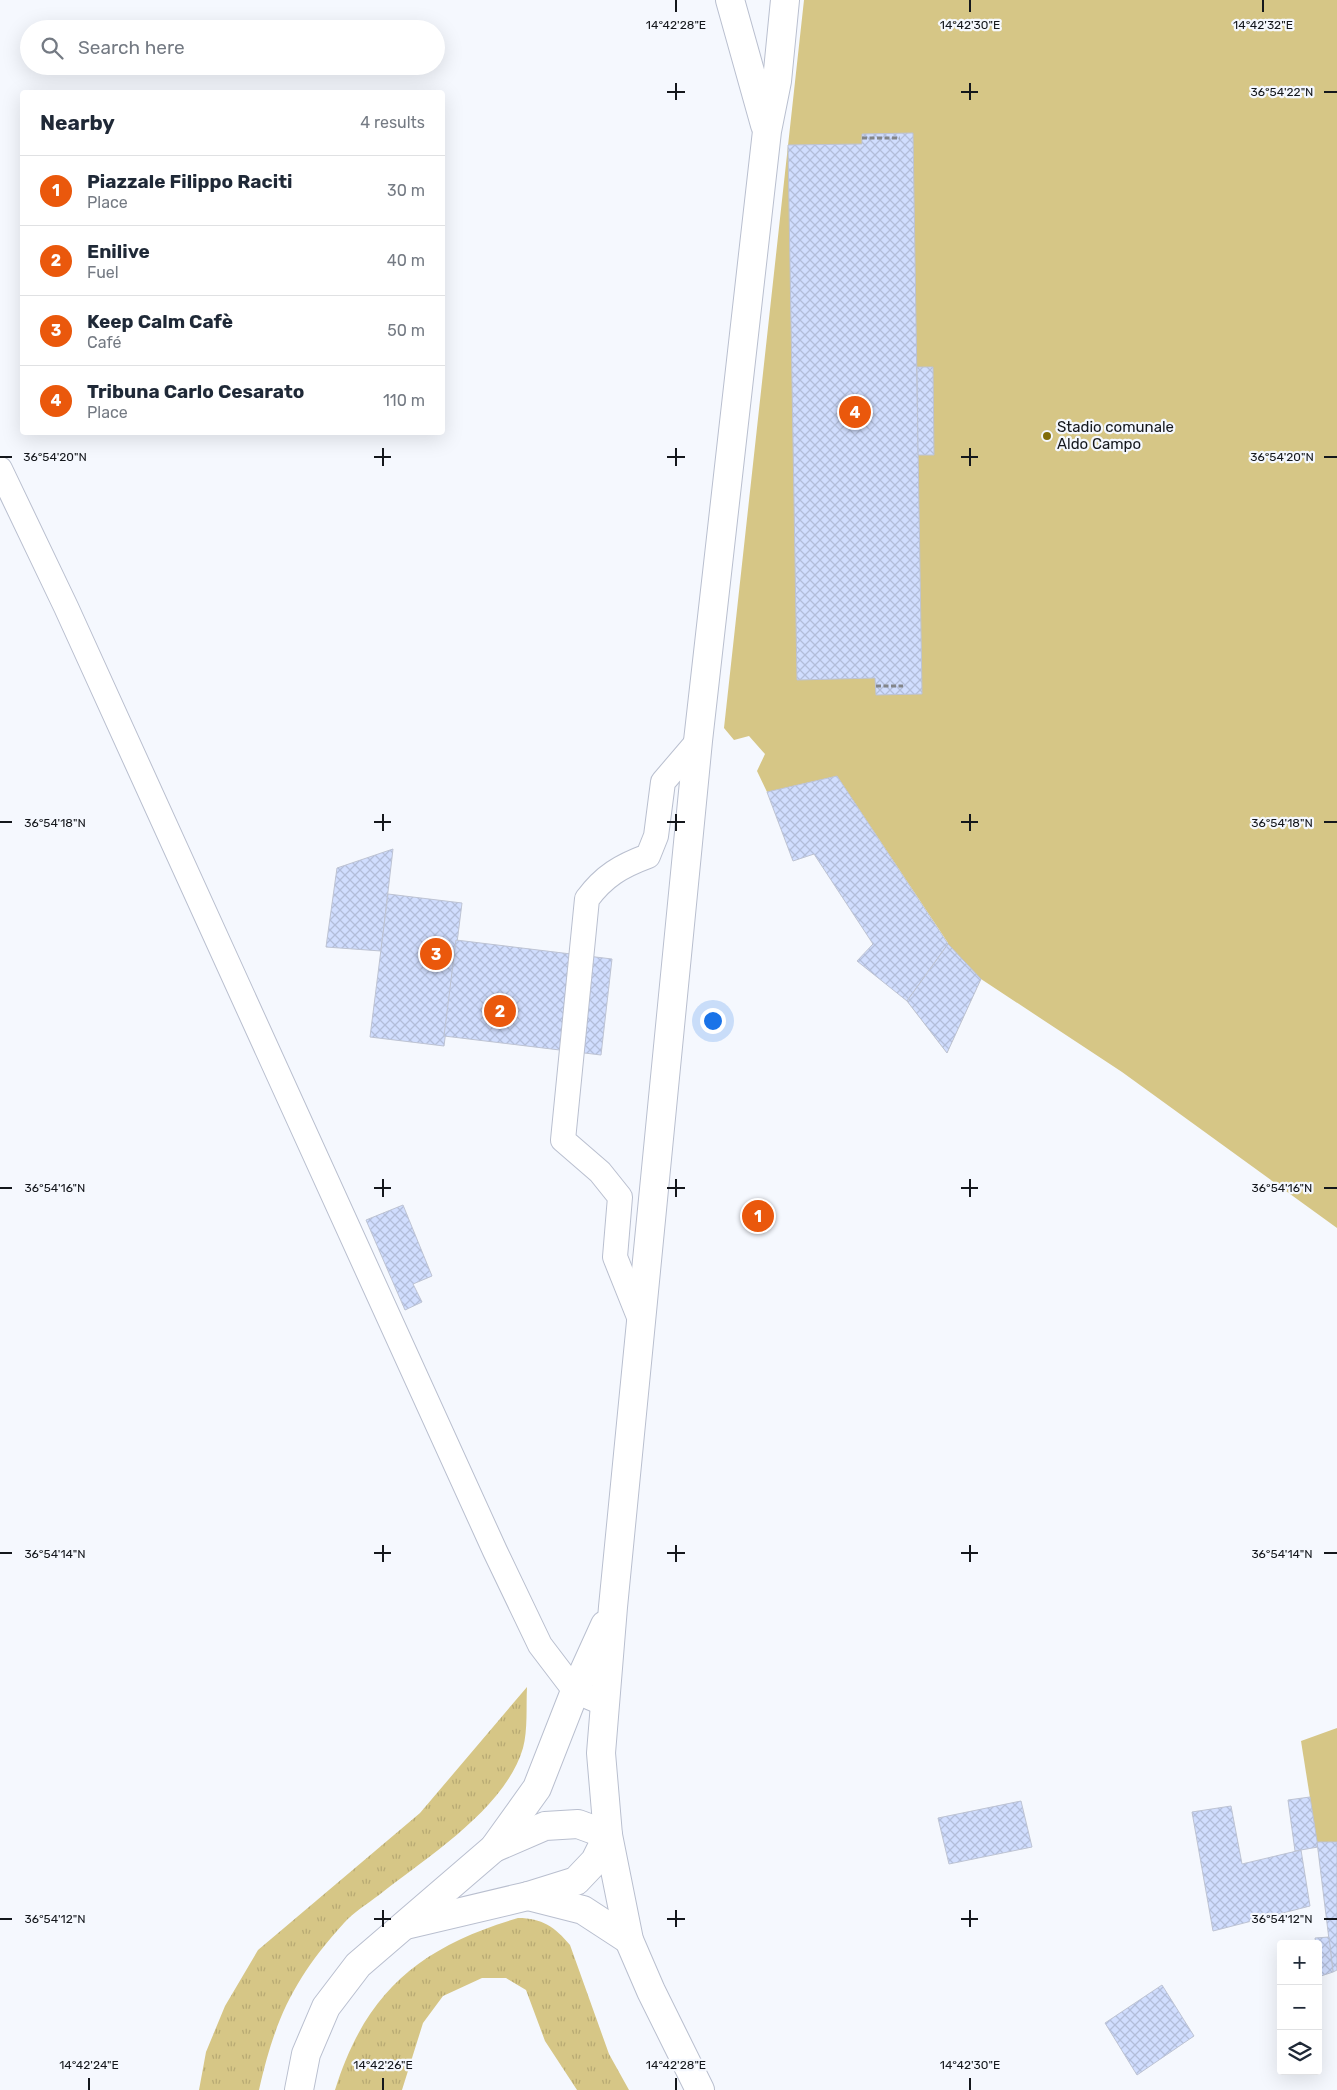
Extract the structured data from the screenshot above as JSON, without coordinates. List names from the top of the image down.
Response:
{
  "places": ["Stadio comunale Aldo Campo"],
  "page": {
    "search": "Search here",
    "heading": ["Nearby", "4 results"],
    "list": [
      {
        "mark": "1",
        "name": "Piazzale Filippo Raciti",
        "note": "Place",
        "value": "30 m"
      },
      {
        "mark": "2",
        "name": "Enilive",
        "note": "Fuel",
        "value": "40 m"
      },
      {
        "mark": "3",
        "name": "Keep Calm Cafè",
        "note": "Café",
        "value": "50 m"
      },
      {
        "mark": "4",
        "name": "Tribuna Carlo Cesarato",
        "note": "Place",
        "value": "110 m"
      }
    ],
    "pins": [
      "4",
      "3",
      "2",
      "1"
    ],
    "map_buttons": ["+", "−"]
  },
  "coordinates": [
    "14°42'28\"E",
    "14°42'30\"E",
    "14°42'32\"E",
    "36°54'22\"N",
    "36°54'20\"N",
    "36°54'18\"N",
    "36°54'16\"N",
    "36°54'14\"N",
    "36°54'12\"N",
    "14°42'24\"E",
    "14°42'26\"E"
  ]
}
